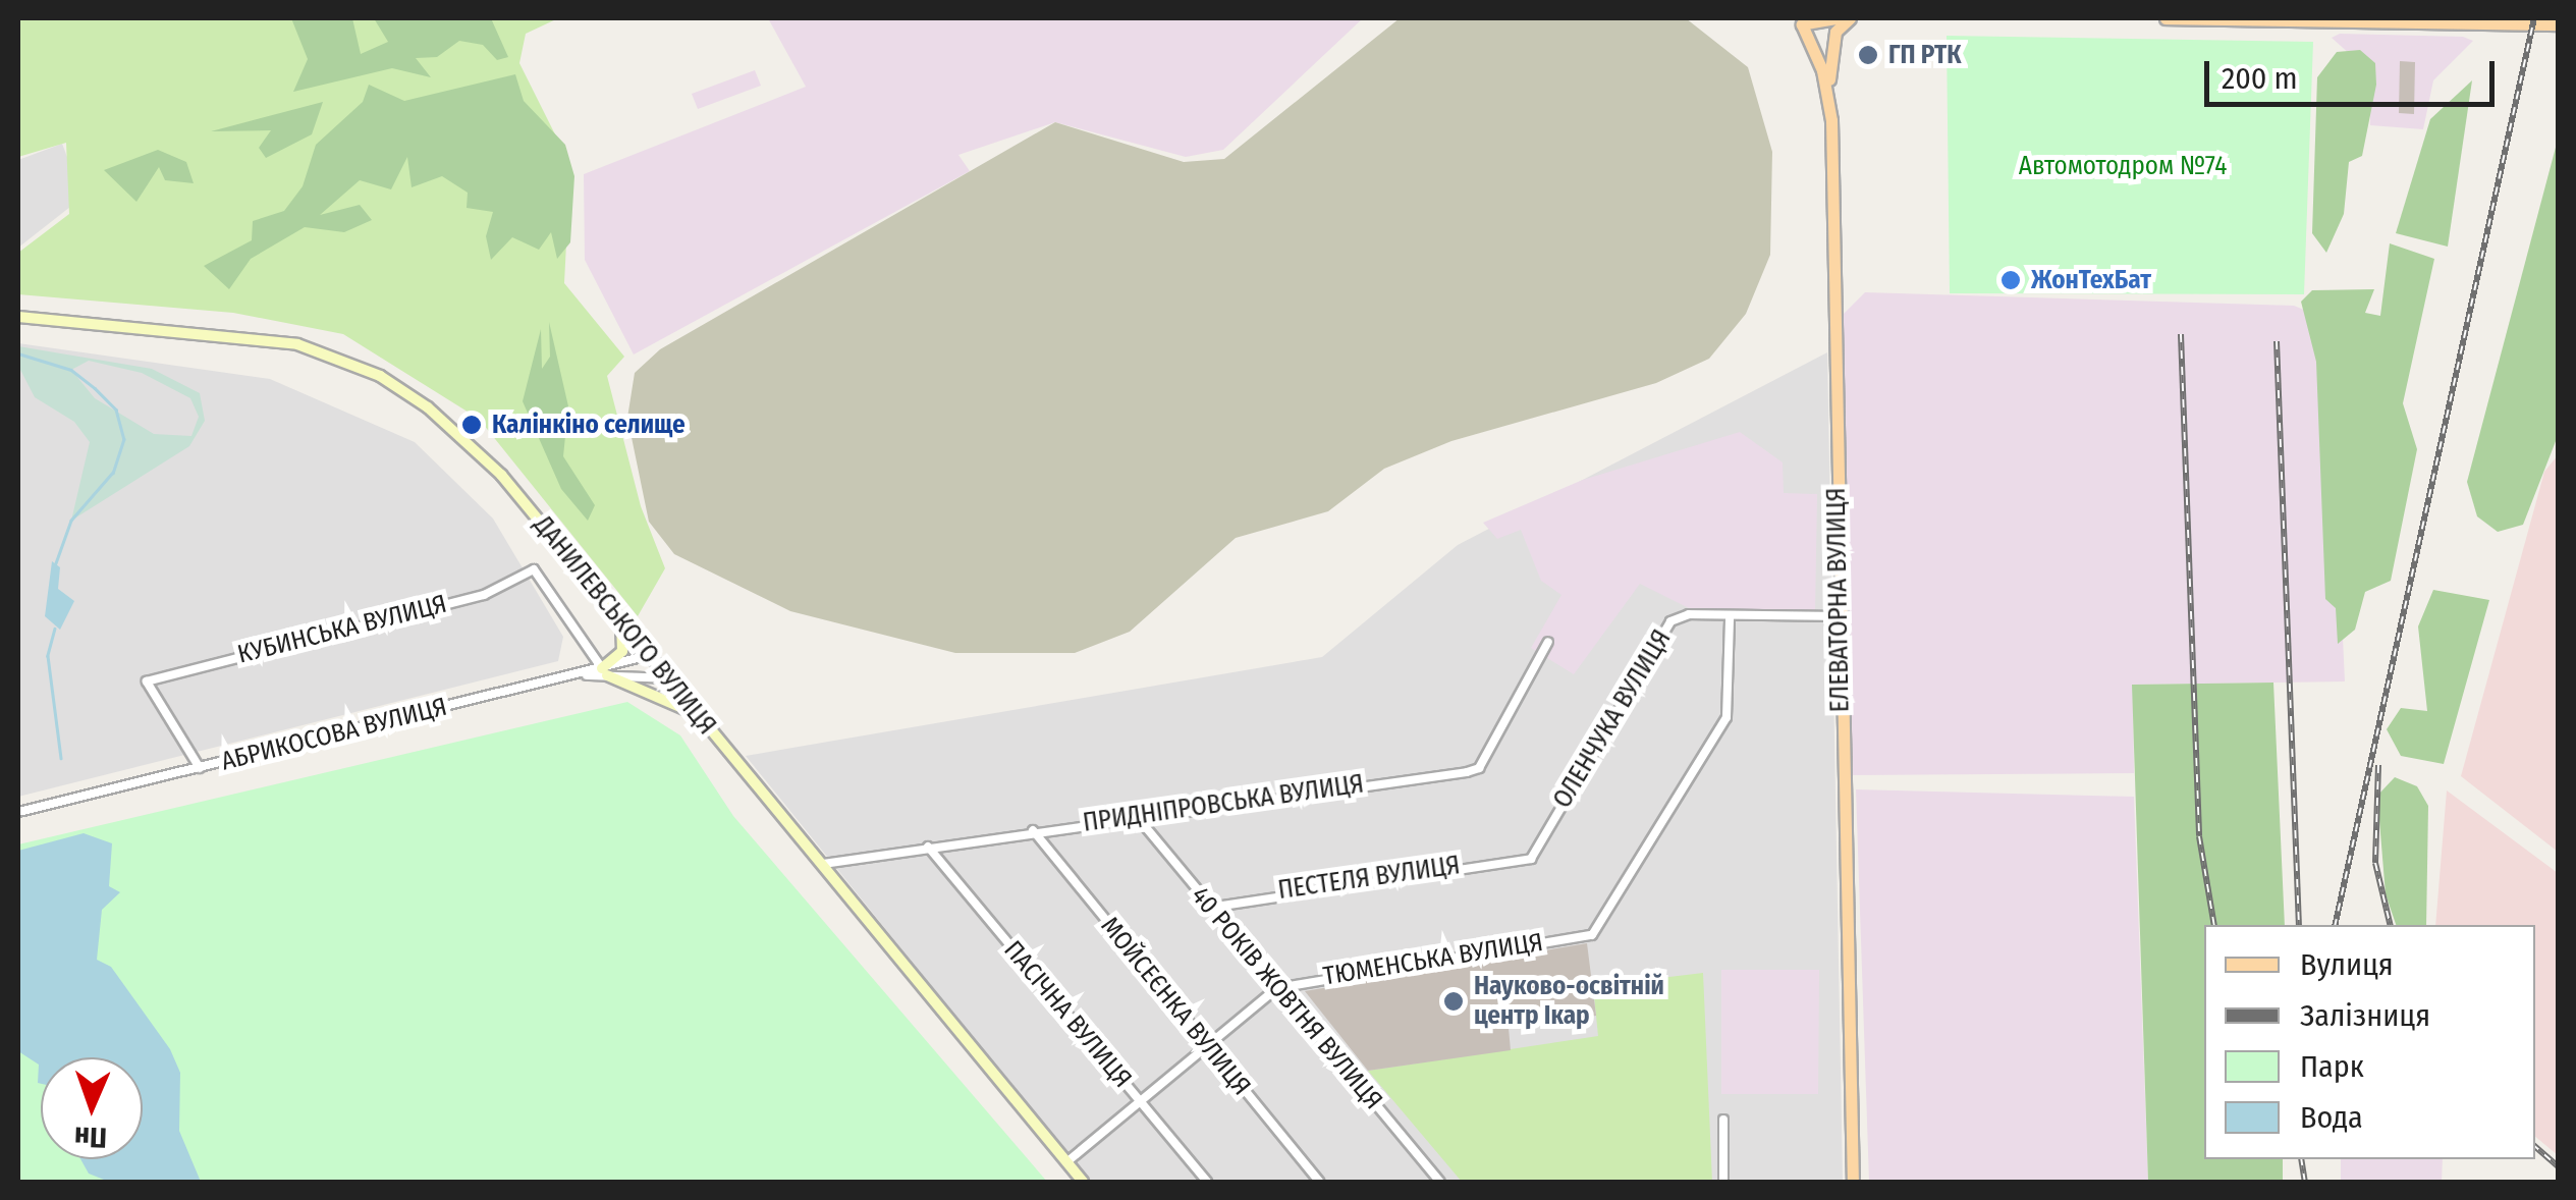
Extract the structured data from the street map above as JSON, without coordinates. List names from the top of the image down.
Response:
{
  "streets": {
    "main road": ["ЕЛЕВАТОРНА ВУЛИЦЯ"],
    "street": [
      "ДАНИЛЕВСЬКОГО ВУЛИЦЯ",
      "КУБИНСЬКА ВУЛИЦЯ",
      "ОЛЕНЧУКА ВУЛИЦЯ",
      "АБРИКОСОВА ВУЛИЦЯ",
      "ПРИДНІПРОВСЬКА ВУЛИЦЯ",
      "ПЕСТЕЛЯ ВУЛИЦЯ",
      "ТЮМЕНСЬКА ВУЛИЦЯ",
      "40 РОКІВ ЖОВТНЯ ВУЛИЦЯ",
      "МОЙСЕЄНКА ВУЛИЦЯ",
      "ПАСІЧНА ВУЛИЦЯ"
    ]
  },
  "crossings": [
    ["ЕЛЕВАТОРНА ВУЛИЦЯ", "ОЛЕНЧУКА ВУЛИЦЯ"],
    ["ДАНИЛЕВСЬКОГО ВУЛИЦЯ", "ПРИДНІПРОВСЬКА ВУЛИЦЯ"],
    ["ДАНИЛЕВСЬКОГО ВУЛИЦЯ", "ТЮМЕНСЬКА ВУЛИЦЯ"],
    ["КУБИНСЬКА ВУЛИЦЯ", "АБРИКОСОВА ВУЛИЦЯ"],
    ["ОЛЕНЧУКА ВУЛИЦЯ", "ПЕСТЕЛЯ ВУЛИЦЯ"],
    ["ОЛЕНЧУКА ВУЛИЦЯ", "ТЮМЕНСЬКА ВУЛИЦЯ"],
    ["ПРИДНІПРОВСЬКА ВУЛИЦЯ", "40 РОКІВ ЖОВТНЯ ВУЛИЦЯ"],
    ["ПРИДНІПРОВСЬКА ВУЛИЦЯ", "МОЙСЕЄНКА ВУЛИЦЯ"],
    ["ПРИДНІПРОВСЬКА ВУЛИЦЯ", "ПАСІЧНА ВУЛИЦЯ"],
    ["ПЕСТЕЛЯ ВУЛИЦЯ", "40 РОКІВ ЖОВТНЯ ВУЛИЦЯ"],
    ["ТЮМЕНСЬКА ВУЛИЦЯ", "40 РОКІВ ЖОВТНЯ ВУЛИЦЯ"],
    ["ТЮМЕНСЬКА ВУЛИЦЯ", "МОЙСЕЄНКА ВУЛИЦЯ"],
    ["ТЮМЕНСЬКА ВУЛИЦЯ", "ПАСІЧНА ВУЛИЦЯ"]
  ],
  "parks": ["Автомотодром №74"],
  "places": [
    "ГП РТК",
    "ЖонТехБат",
    "Калінкіно селище",
    "Науково-освітній центр Ікар"
  ],
  "legend": [
    "Вулиця",
    "Залізниця",
    "Парк",
    "Вода"
  ],
  "scale_bar": "200 m",
  "north": "bottom"
}
